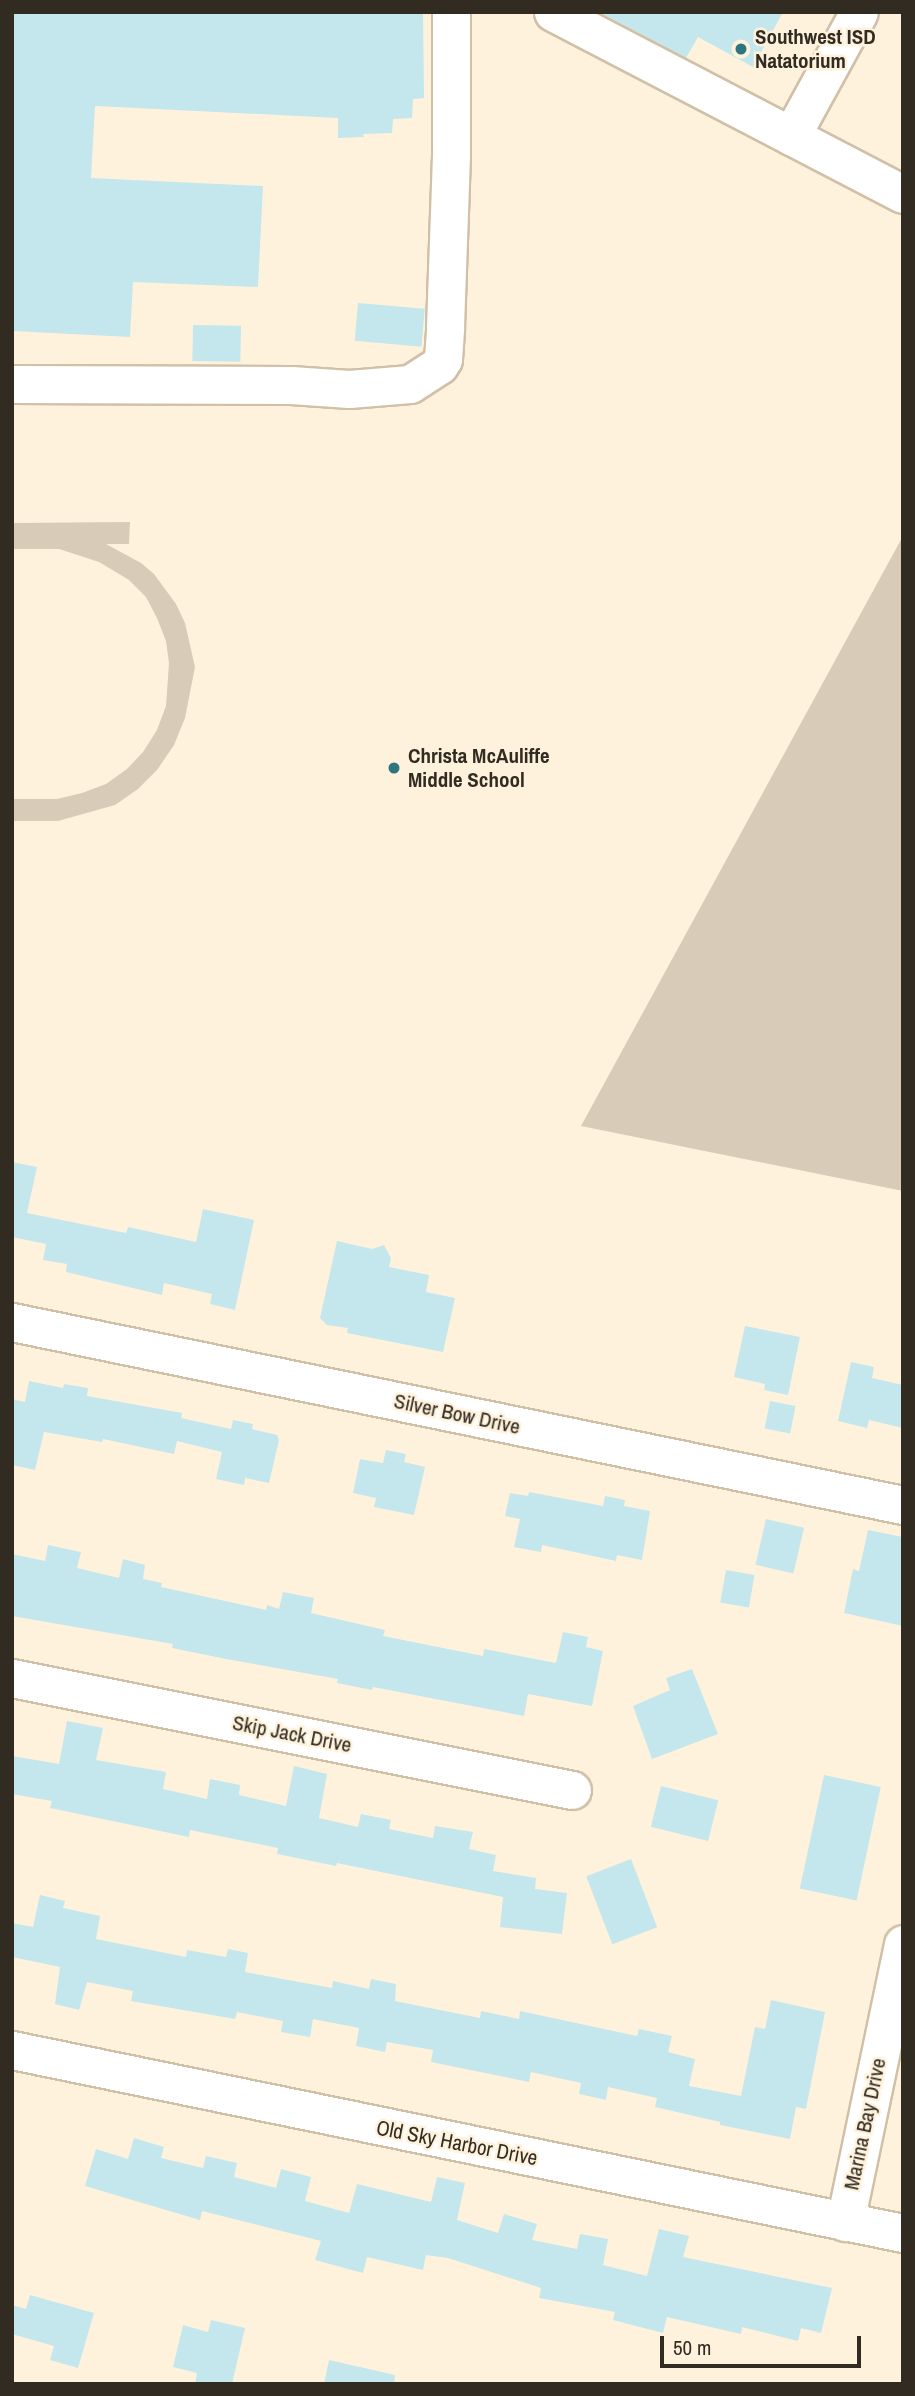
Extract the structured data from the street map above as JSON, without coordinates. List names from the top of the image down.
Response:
{
  "streets": {
    "street": [
      "Silver Bow Drive",
      "Skip Jack Drive",
      "Marina Bay Drive",
      "Old Sky Harbor Drive"
    ]
  },
  "crossings": [
    ["Marina Bay Drive", "Old Sky Harbor Drive"]
  ],
  "places": ["Southwest ISD Natatorium", "Christa McAuliffe Middle School"],
  "scale_bar": "50 m"
}
